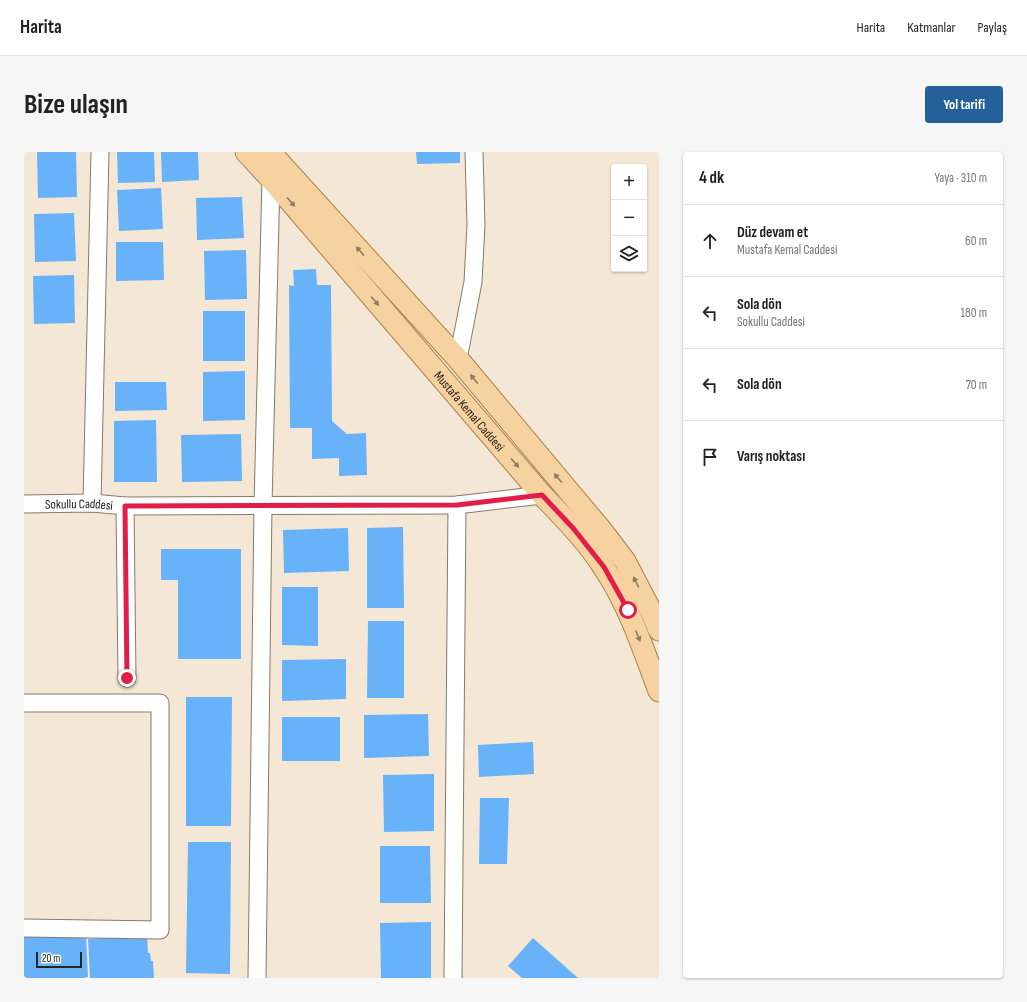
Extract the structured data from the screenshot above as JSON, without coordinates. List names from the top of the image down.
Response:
{
  "streets": {
    "main road": ["Mustafa Kemal Caddesi"],
    "street": ["Sokullu Caddesi"]
  },
  "crossings": [
    ["Mustafa Kemal Caddesi", "Sokullu Caddesi"]
  ],
  "scale_bar": "20 m",
  "page": {
    "header": "Harita",
    "nav": ["Harita", "Katmanlar", "Paylaş"],
    "buttons": "Yol tarifi",
    "title": "Bize ulaşın",
    "heading": ["4 dk", "Yaya · 310 m"],
    "map_buttons": ["+", "−"],
    "list": [
      ["Düz devam et", "Mustafa Kemal Caddesi", "60 m"],
      ["Sola dön", "Sokullu Caddesi", "180 m"],
      ["Sola dön", "70 m"],
      "Varış noktası"
    ],
    "scale": "20 m"
  }
}
